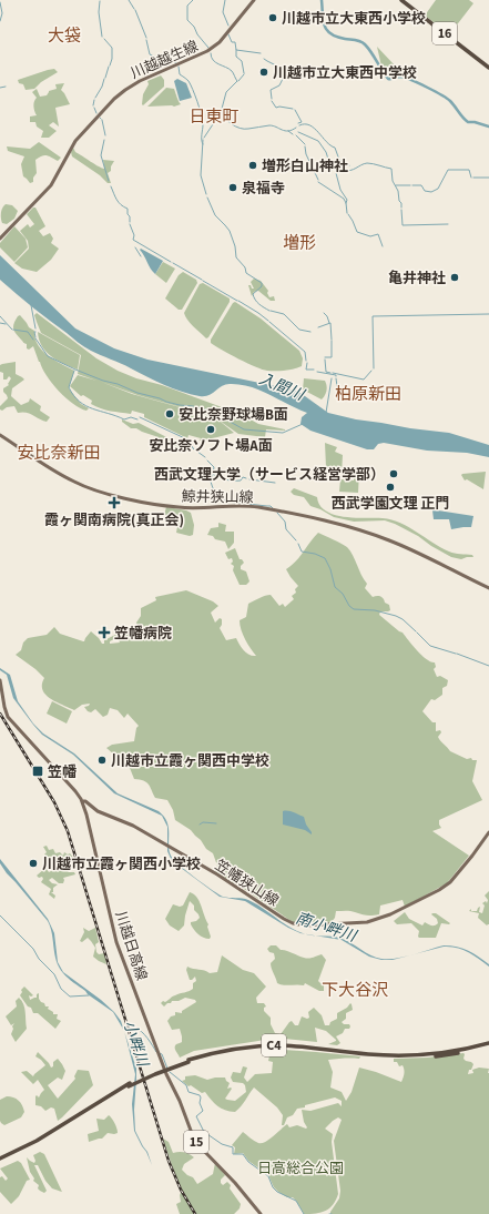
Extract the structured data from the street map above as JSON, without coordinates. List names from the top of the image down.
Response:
{
  "streets": {
    "highway": ["16", "C4"],
    "main road": [
      "川越越生線",
      "鯨井狭山線",
      "笠幡狭山線",
      "川越日高線",
      "15"
    ]
  },
  "crossings": [
    ["笠幡狭山線", "川越日高線"]
  ],
  "districts": [
    "大袋",
    "日東町",
    "増形",
    "柏原新田",
    "安比奈新田",
    "下大谷沢"
  ],
  "water": ["入間川", "南小畔川", "小畔川"],
  "parks": ["日高総合公園"],
  "places": {
    "other": [
      "川越市立大東西小学校",
      "川越市立大東西中学校",
      "増形白山神社",
      "泉福寺",
      "亀井神社",
      "安比奈野球場B面",
      "安比奈ソフト場A面",
      "西武文理大学（サービス経営学部）",
      "西武学園文理 正門",
      "川越市立霞ヶ関西中学校",
      "川越市立霞ヶ関西小学校"
    ],
    "health": ["霞ヶ関南病院(真正会)", "笠幡病院"],
    "transit": ["笠幡"]
  }
}
